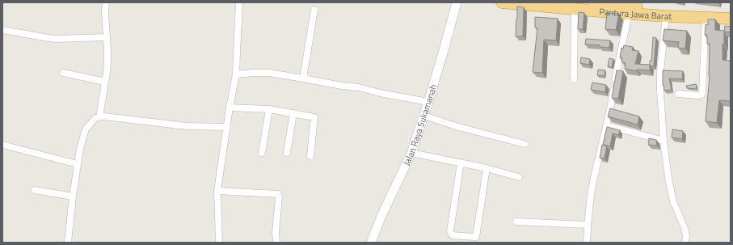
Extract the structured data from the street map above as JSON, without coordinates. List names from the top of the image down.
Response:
{
  "streets": {
    "highway": ["Pantura Jawa Barat"],
    "street": ["Jalan Raya Sukamanah"]
  }
}
